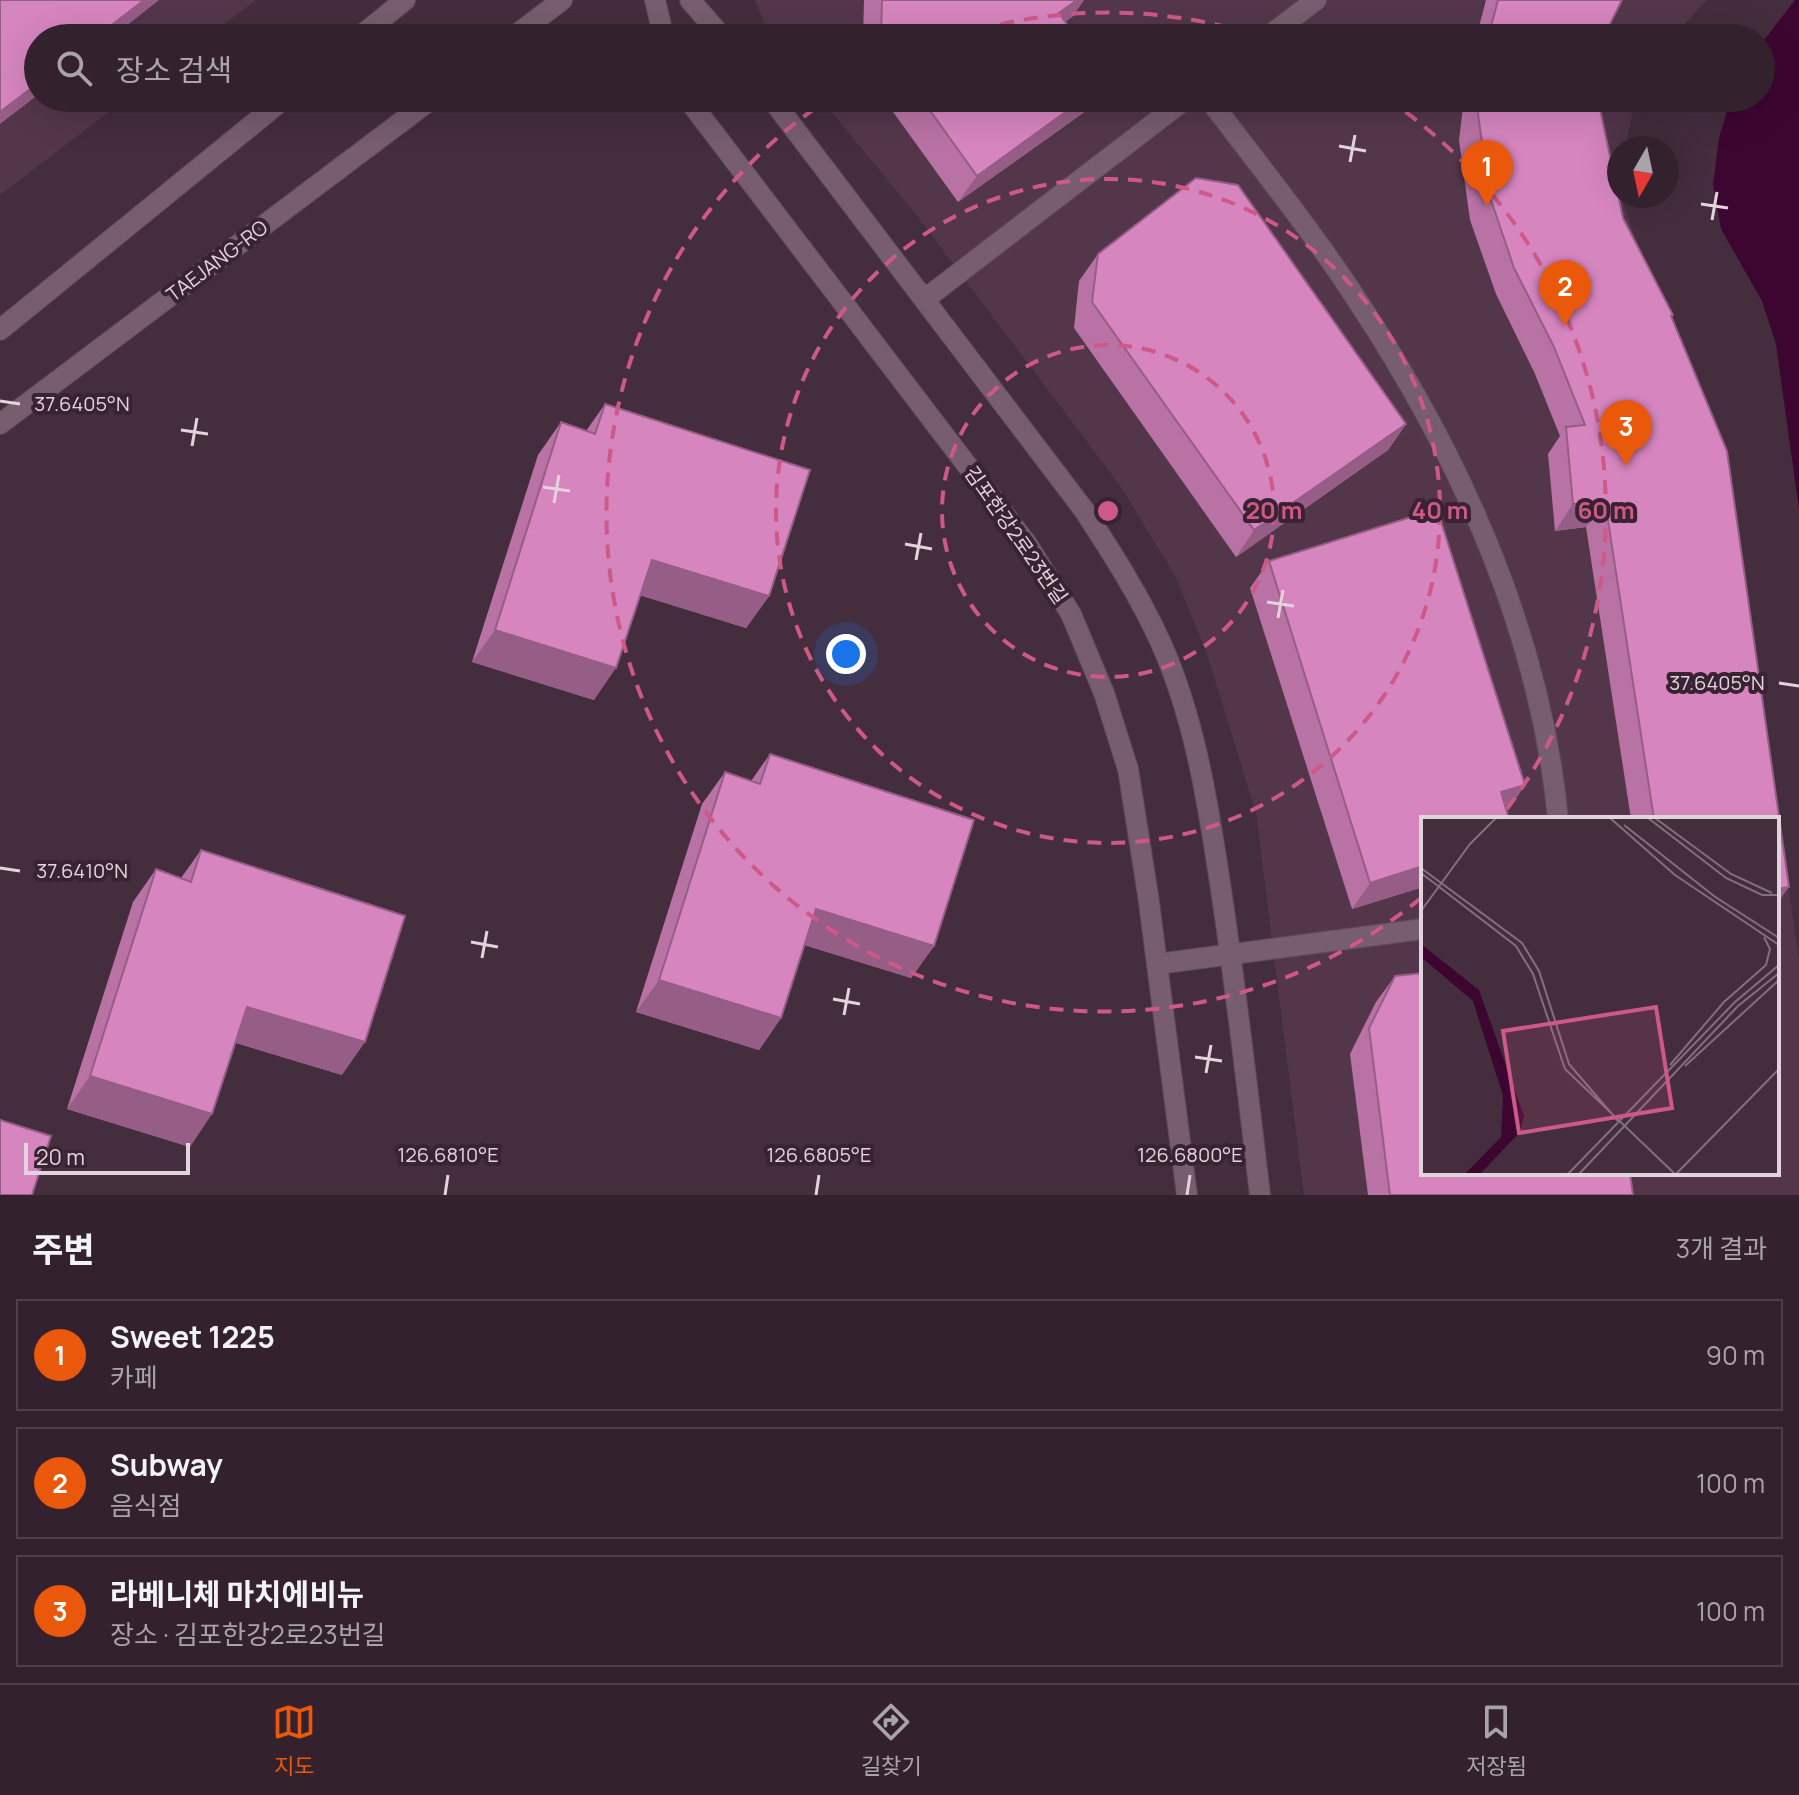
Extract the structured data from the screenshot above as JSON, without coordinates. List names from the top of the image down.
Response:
{
  "streets": {
    "street": ["TAEJANG-RO", "김포한강2로23번길"]
  },
  "scale_bar": "20 m",
  "north": "bottom",
  "page": {
    "search": "장소 검색",
    "pins": ["1", "2", "3"],
    "scale": "20 m",
    "heading": ["주변", "3개 결과"],
    "list": [
      {
        "mark": "1",
        "name": "Sweet 1225",
        "note": "카페",
        "value": "90 m"
      },
      {
        "mark": "2",
        "name": "Subway",
        "note": "음식점",
        "value": "100 m"
      },
      {
        "mark": "3",
        "name": "라베니체 마치에비뉴",
        "note": "장소 · 김포한강2로23번길",
        "value": "100 m"
      }
    ],
    "nav": ["지도", "길찾기", "저장됨"]
  },
  "coordinates": [
    "37.6405°N",
    "37.6410°N",
    "126.6810°E",
    "126.6805°E",
    "126.6800°E"
  ],
  "rings": ["20 m", "40 m", "60 m"]
}
